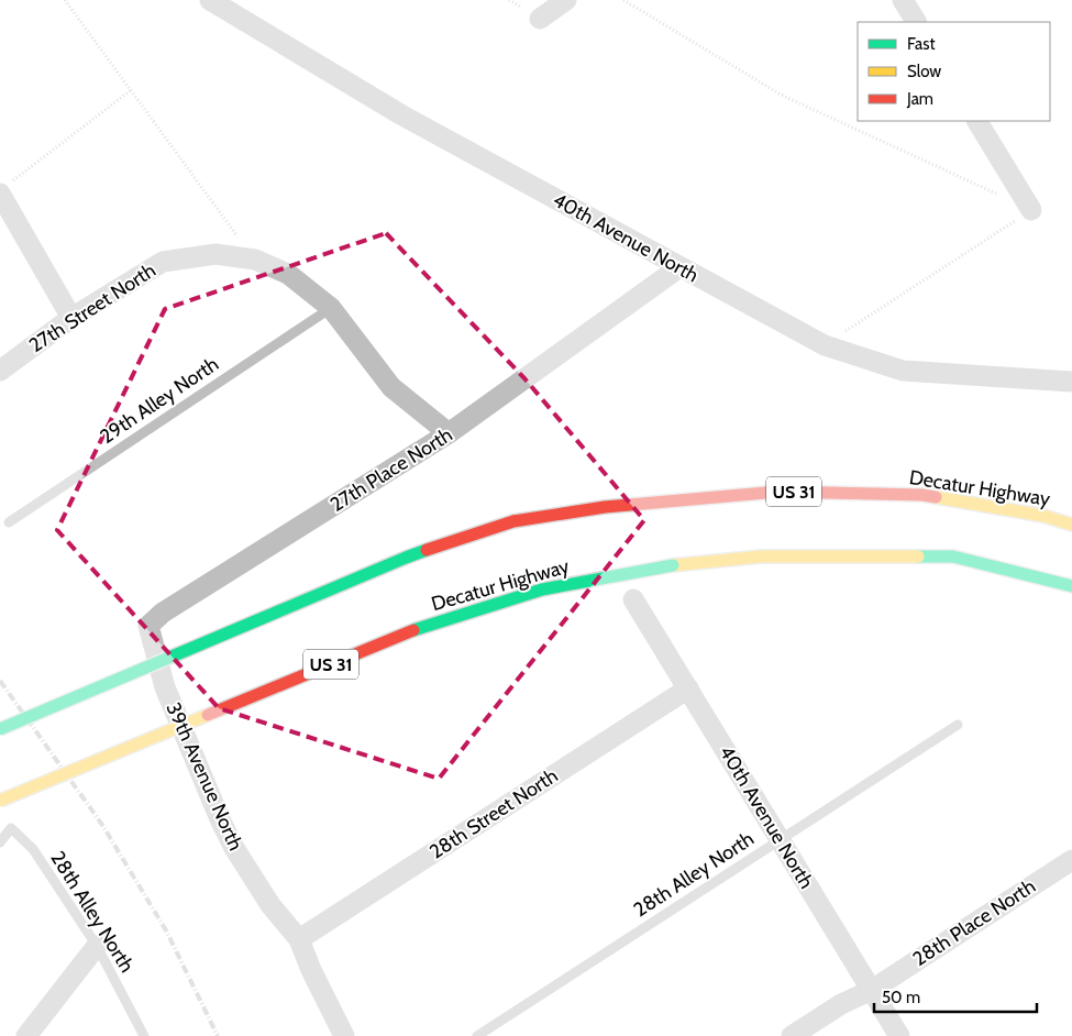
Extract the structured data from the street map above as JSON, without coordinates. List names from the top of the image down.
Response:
{
  "streets": {
    "main road": ["Decatur Highway", "US 31"],
    "street": [
      "40th Avenue North",
      "27th Street North",
      "27th Place North",
      "39th Avenue North",
      "28th Street North",
      "28th Place North"
    ],
    "lane": ["29th Alley North", "28th Alley North"]
  },
  "crossings": [
    ["40th Avenue North", "27th Place North"],
    ["40th Avenue North", "28th Street North"],
    ["40th Avenue North", "28th Alley North"],
    ["40th Avenue North", "28th Place North"],
    ["27th Street North", "29th Alley North"],
    ["27th Street North", "27th Place North"],
    ["27th Place North", "39th Avenue North"],
    ["39th Avenue North", "28th Street North"]
  ],
  "legend": ["Fast", "Slow", "Jam"],
  "scale_bar": "50 m"
}
